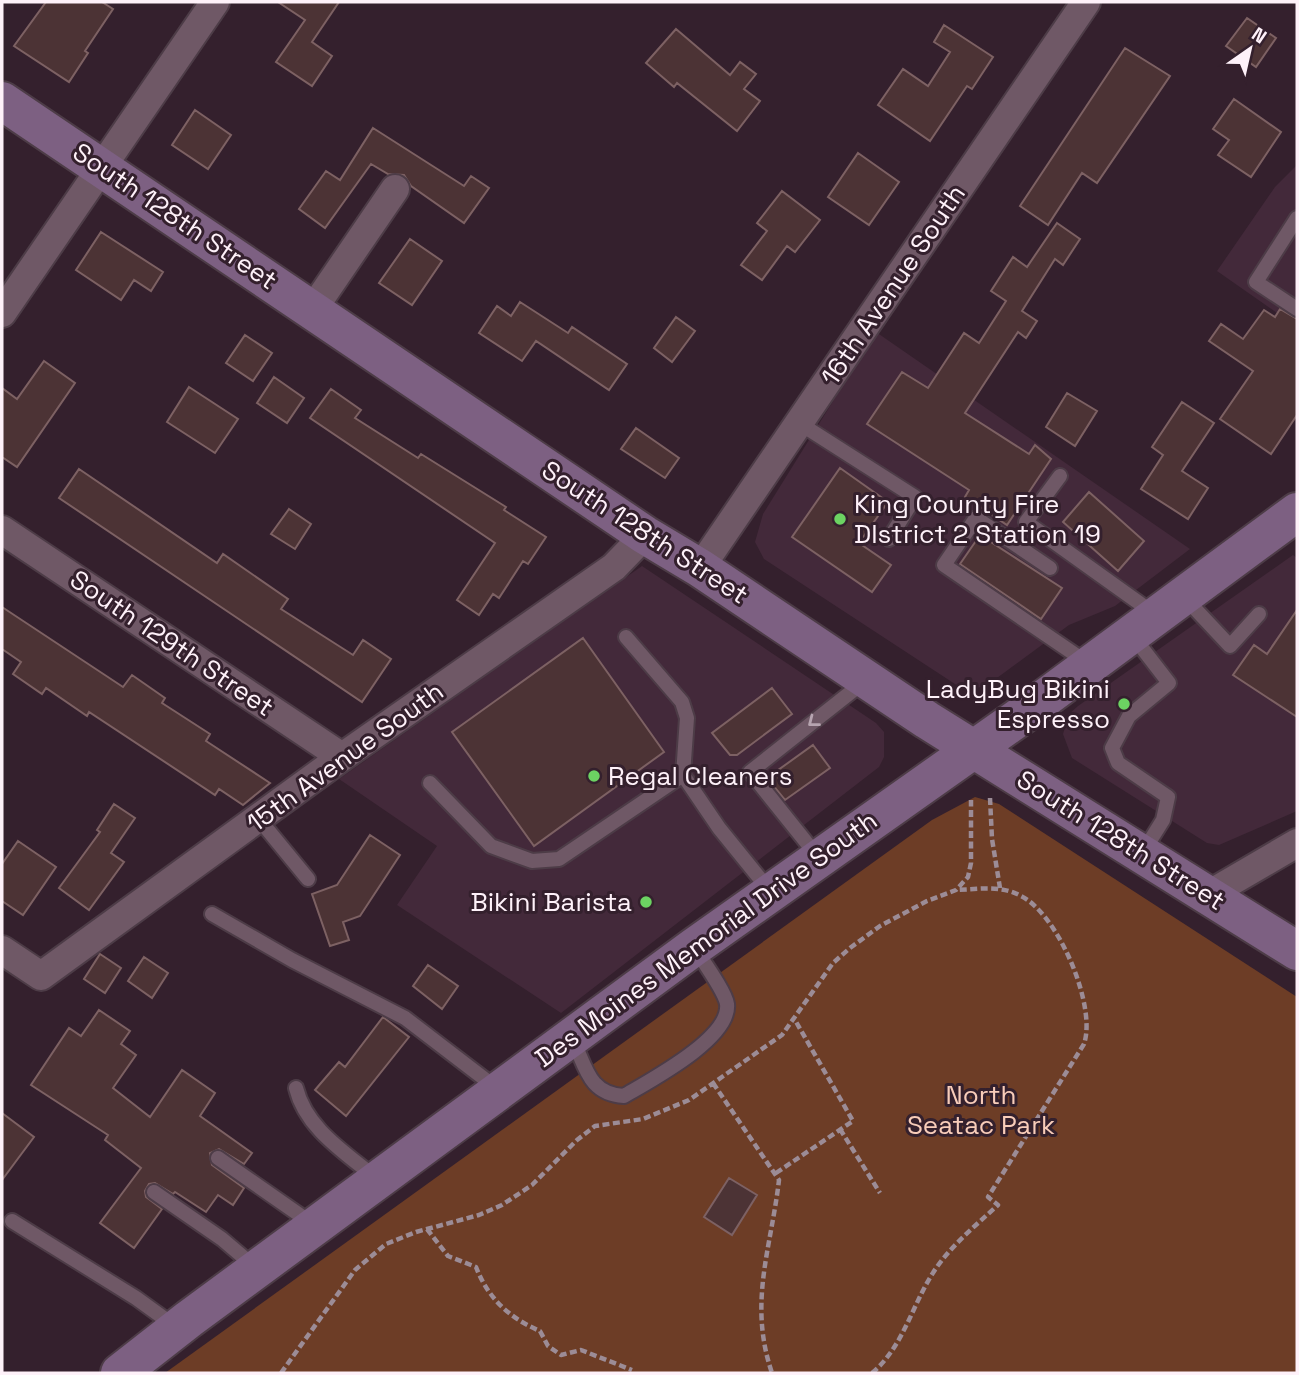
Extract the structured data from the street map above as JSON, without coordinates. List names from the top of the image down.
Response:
{
  "streets": {
    "main road": ["South 128th Street", "Des Moines Memorial Drive South"],
    "street": ["16th Avenue South", "South 129th Street", "15th Avenue South"]
  },
  "crossings": [
    ["South 128th Street", "16th Avenue South"],
    ["South 128th Street", "15th Avenue South"],
    ["South 128th Street", "Des Moines Memorial Drive South"],
    ["South 129th Street", "15th Avenue South"]
  ],
  "parks": ["North Seatac Park"],
  "places": [
    "King County Fire DIstrict 2 Station 19",
    "LadyBug Bikini Espresso",
    "Regal Cleaners",
    "Bikini Barista"
  ],
  "north": "top right"
}
